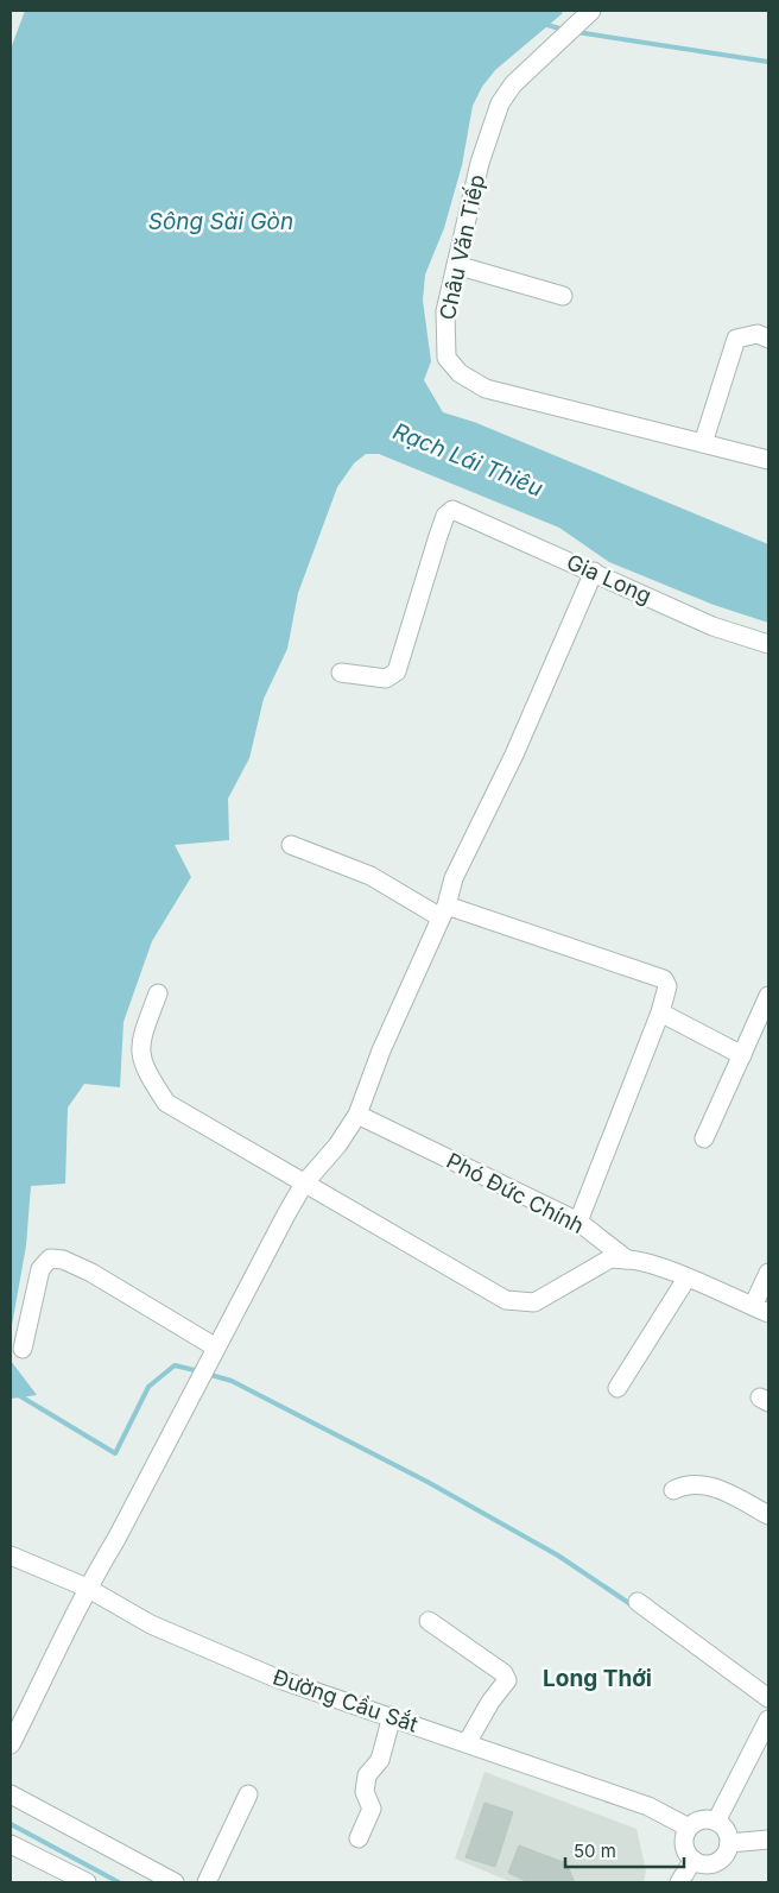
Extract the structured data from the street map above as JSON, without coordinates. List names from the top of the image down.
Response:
{
  "streets": {
    "street": [
      "Châu Văn Tiếp",
      "Gia Long",
      "Phó Đức Chính",
      "Đường Cầu Sắt"
    ]
  },
  "districts": ["Long Thới"],
  "water": ["Sông Sài Gòn", "Rạch Lái Thiêu"],
  "scale_bar": "50 m"
}
